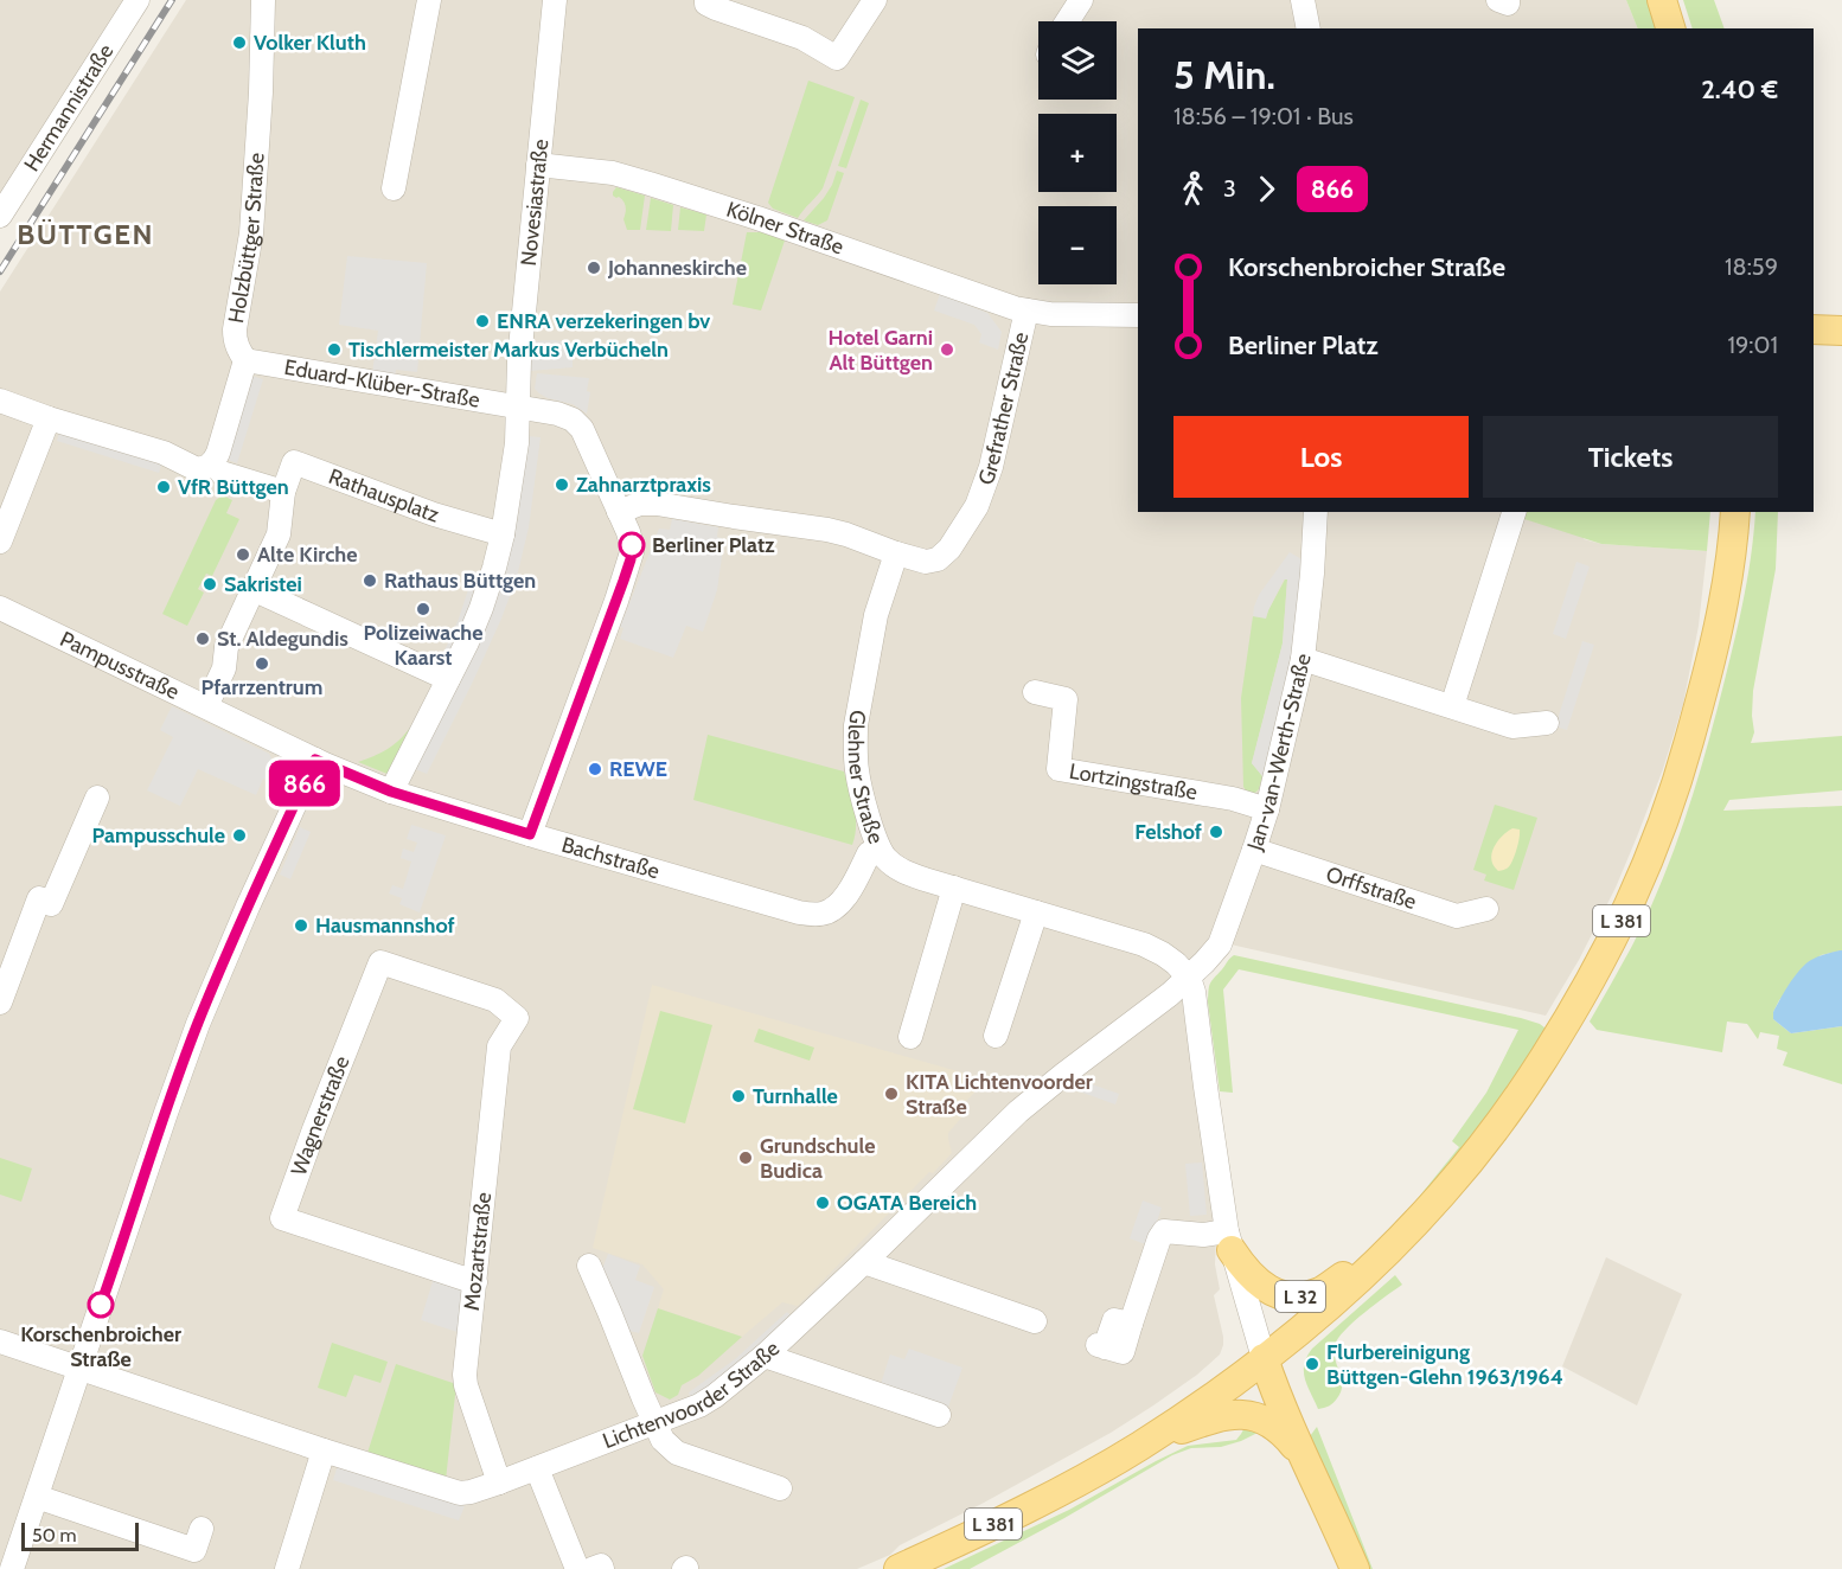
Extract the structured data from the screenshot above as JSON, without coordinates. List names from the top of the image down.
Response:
{
  "streets": {
    "main road": ["L 381", "L 32"],
    "street": [
      "Hermannistraße",
      "Novesiastraße",
      "Kölner Straße",
      "Holzbüttger Straße",
      "Eduard-Klüber-Straße",
      "Grefrather Straße",
      "Rathausplatz",
      "Pampusstraße",
      "Jan-van-Werth-Straße",
      "Glehner Straße",
      "Lortzingstraße",
      "Bachstraße",
      "Orffstraße",
      "Wagnerstraße",
      "Mozartstraße",
      "Lichtenvoorder Straße"
    ]
  },
  "crossings": [
    ["Novesiastraße", "Kölner Straße"],
    ["Novesiastraße", "Eduard-Klüber-Straße"],
    ["Kölner Straße", "Grefrather Straße"],
    ["Holzbüttger Straße", "Eduard-Klüber-Straße"],
    ["Grefrather Straße", "Glehner Straße"],
    ["Rathausplatz", "Pampusstraße"],
    ["Pampusstraße", "Bachstraße"],
    ["Jan-van-Werth-Straße", "Glehner Straße"],
    ["Jan-van-Werth-Straße", "Lortzingstraße"],
    ["Jan-van-Werth-Straße", "Orffstraße"],
    ["Jan-van-Werth-Straße", "Lichtenvoorder Straße"],
    ["Glehner Straße", "Bachstraße"],
    ["Glehner Straße", "Lichtenvoorder Straße"],
    ["L 381", "L 32"],
    ["Wagnerstraße", "Mozartstraße"],
    ["Mozartstraße", "Lichtenvoorder Straße"]
  ],
  "districts": ["BÜTTGEN"],
  "places": [
    "Volker Kluth",
    "Johanneskirche",
    "ENRA verzekeringen bv",
    "Tischlermeister Markus Verbücheln",
    "Hotel Garni Alt Büttgen",
    "Zahnarztpraxis",
    "VfR Büttgen",
    "Berliner Platz",
    "Alte Kirche",
    "Rathaus Büttgen",
    "Sakristei",
    "Polizeiwache Kaarst",
    "St. Aldegundis",
    "Pfarrzentrum",
    "REWE",
    "Felshof",
    "Pampusschule",
    "Hausmannshof",
    "KITA Lichtenvoorder Straße",
    "Turnhalle",
    "Grundschule Budica",
    "OGATA Bereich",
    "Korschenbroicher Straße",
    "Flurbereinigung Büttgen-Glehn 1963/1964"
  ],
  "lines": ["bus line 866"],
  "scale_bar": "50 m",
  "page": {
    "on_map": "866",
    "map_buttons": ["+", "−"],
    "heading": ["5 Min.", "18:56 – 19:01 · Bus", "2.40 €"],
    "legs": ["3", "866"],
    "list": [
      {
        "name": "Korschenbroicher Straße",
        "value": "18:59"
      },
      {
        "name": "Berliner Platz",
        "value": "19:01"
      }
    ],
    "buttons": ["Los", "Tickets"],
    "scale": "50 m"
  }
}
